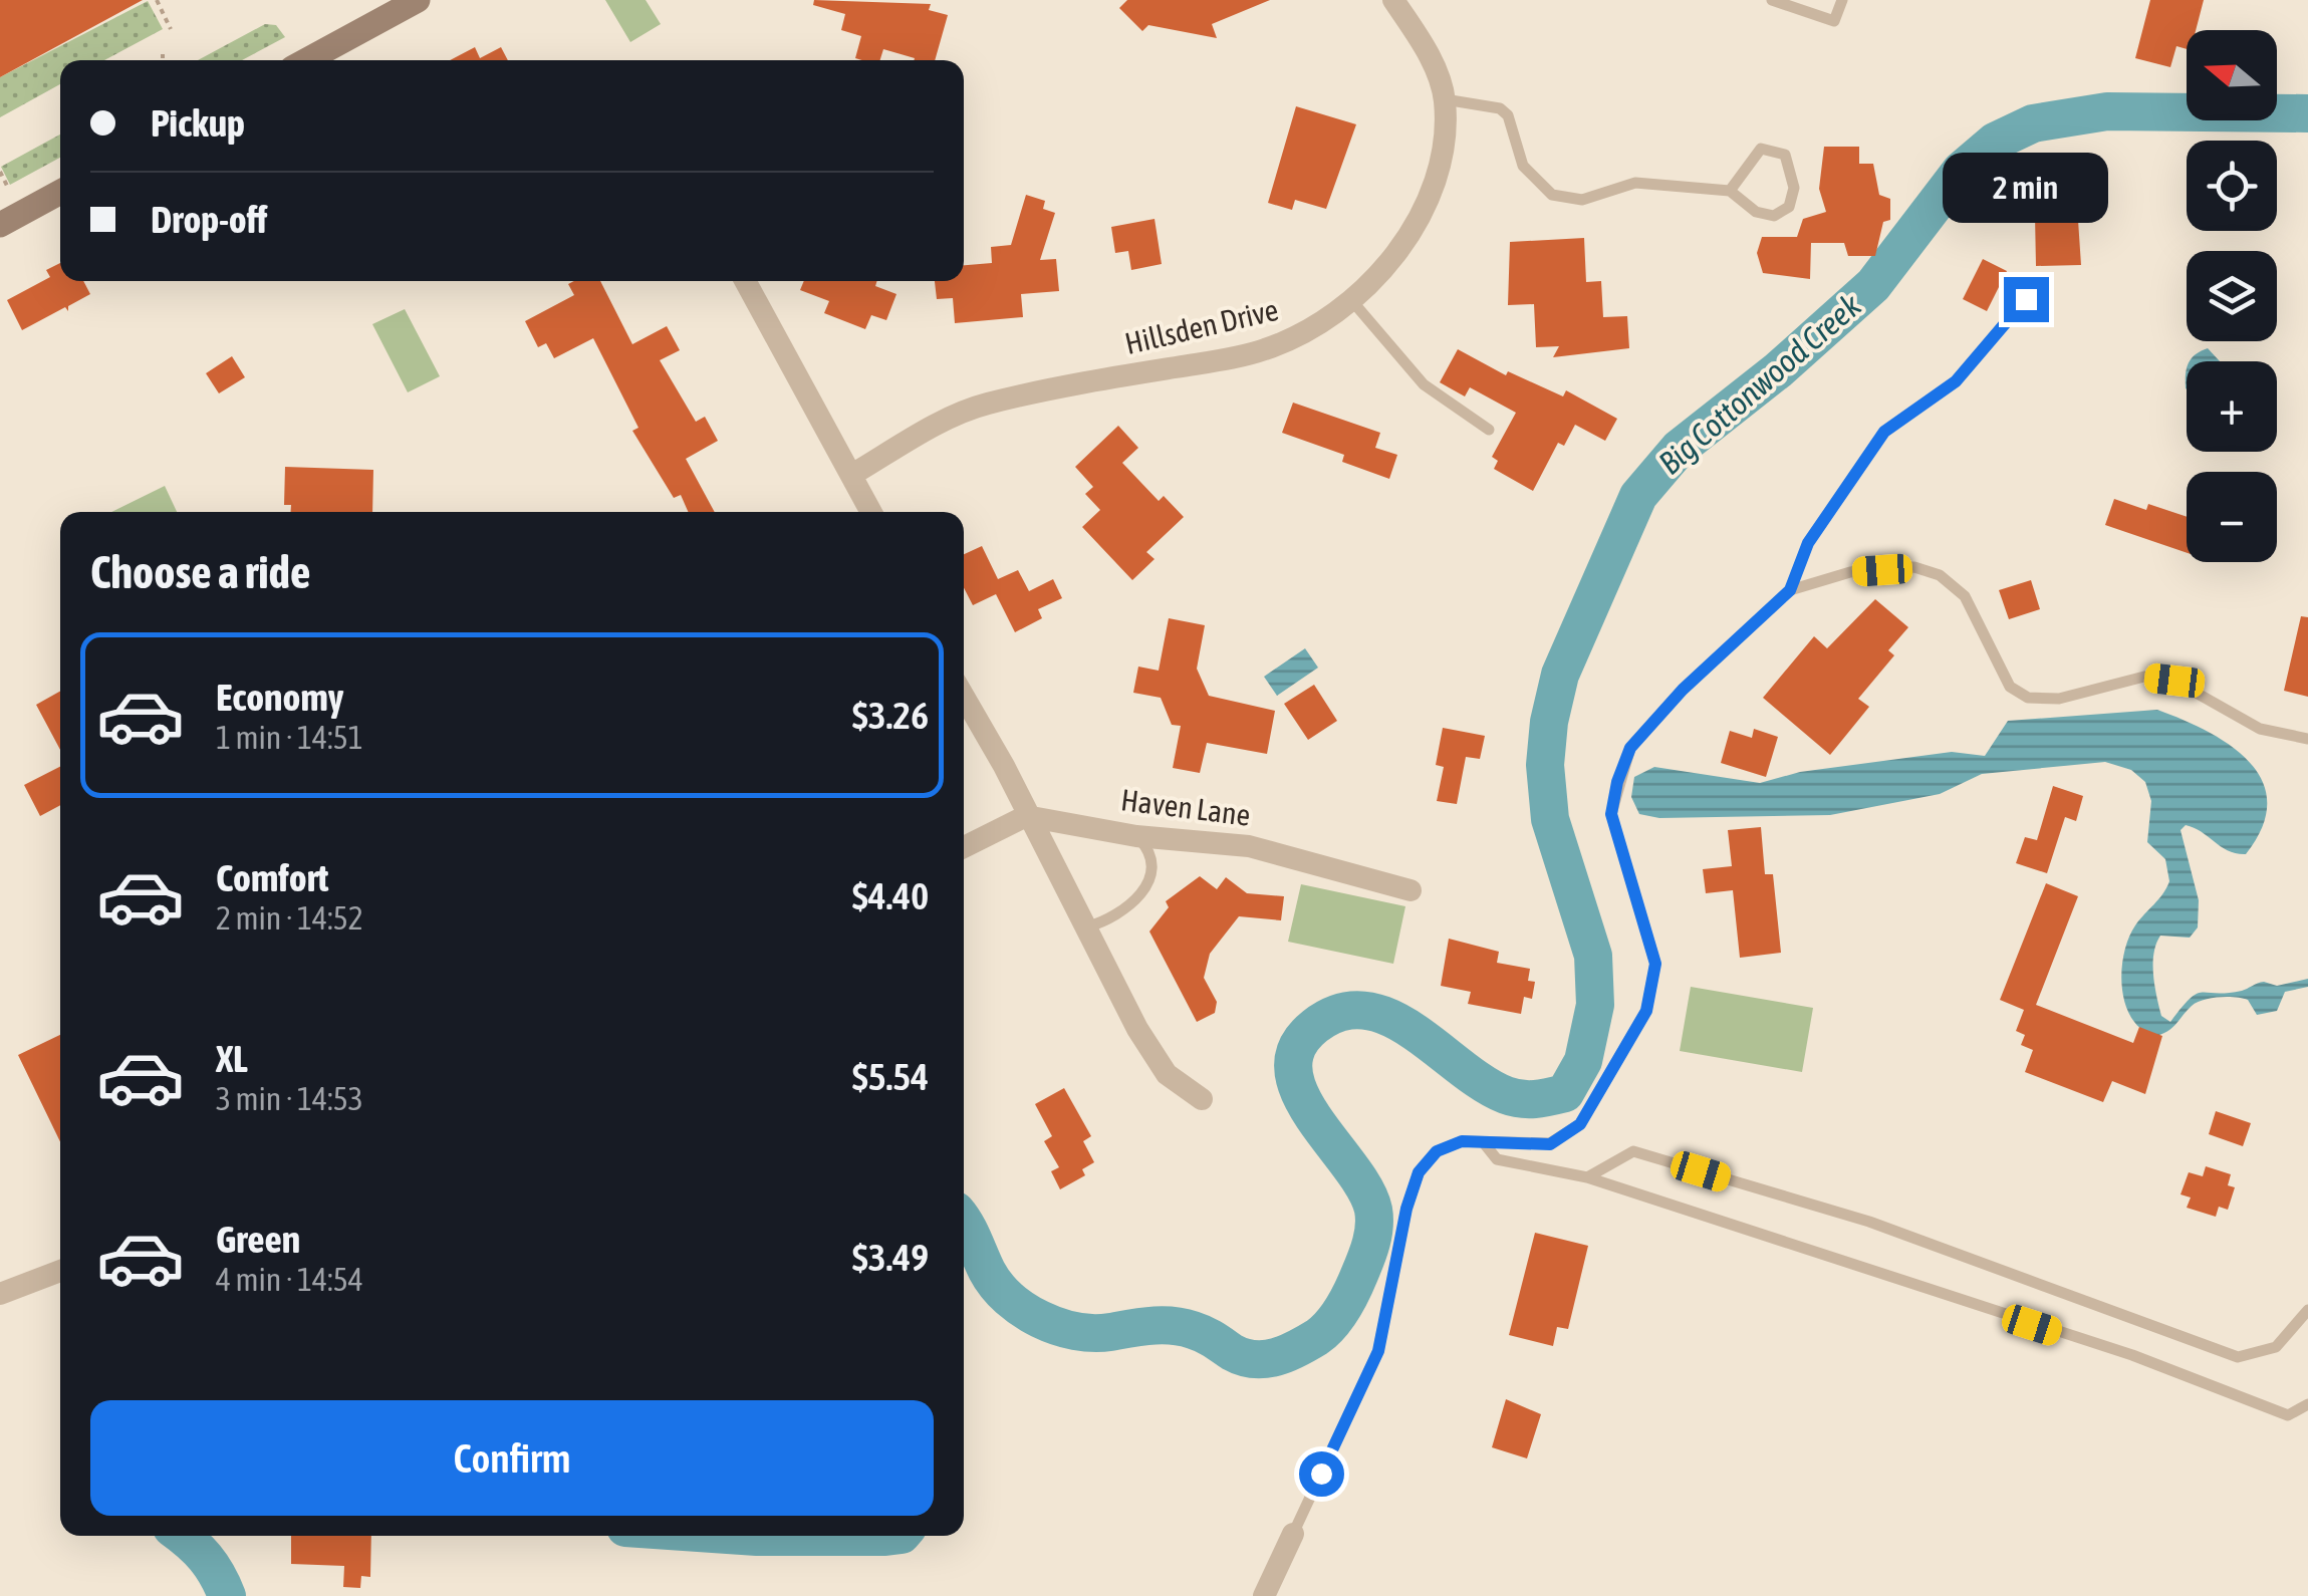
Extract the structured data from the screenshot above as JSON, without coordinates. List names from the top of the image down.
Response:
{
  "streets": {
    "street": ["Hillsden Drive", "Haven Lane"]
  },
  "water": ["Big Cottonwood Creek"],
  "north": "left",
  "page": {
    "map_buttons": ["+", "−"],
    "banner": ["Pickup", "Drop-off"],
    "bubble": "2 min",
    "heading": "Choose a ride",
    "list": [
      {
        "name": "Economy",
        "note": "1 min · 14:51",
        "value": "$3.26"
      },
      {
        "name": "Comfort",
        "note": "2 min · 14:52",
        "value": "$4.40"
      },
      {
        "name": "XL",
        "note": "3 min · 14:53",
        "value": "$5.54"
      },
      {
        "name": "Green",
        "note": "4 min · 14:54",
        "value": "$3.49"
      }
    ],
    "buttons": "Confirm"
  }
}
